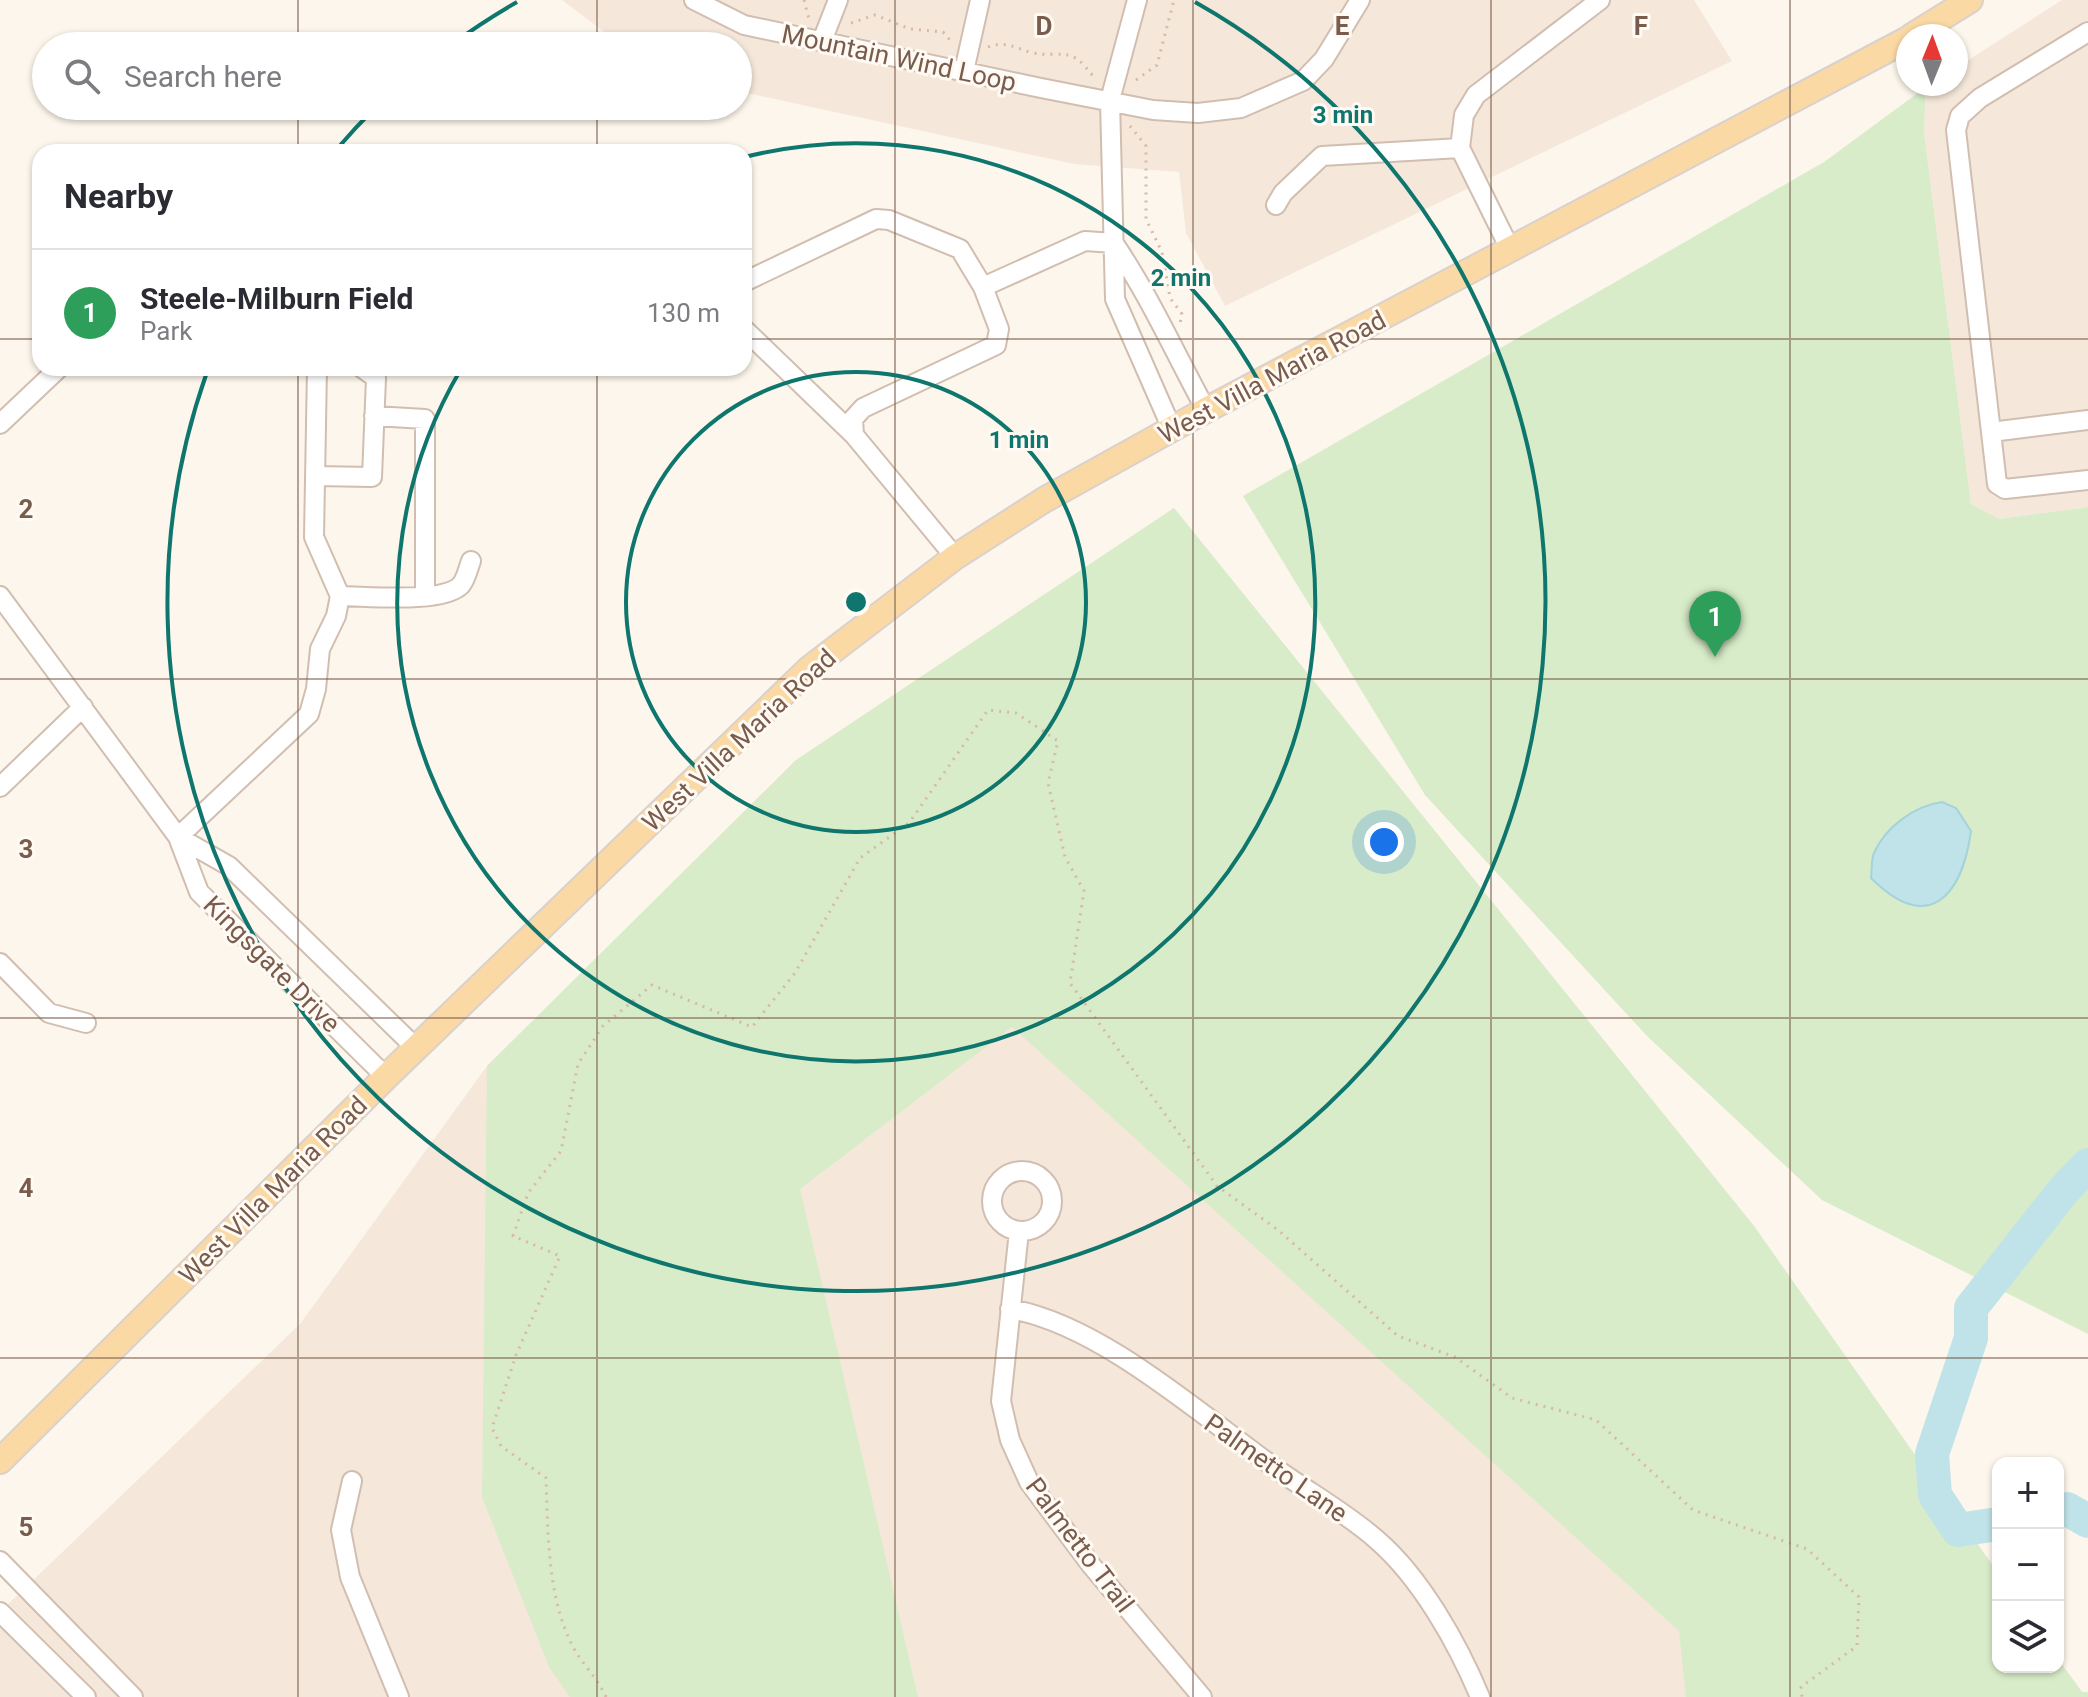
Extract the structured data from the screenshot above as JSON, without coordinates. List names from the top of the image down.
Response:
{
  "streets": {
    "main road": ["West Villa Maria Road"],
    "street": [
      "Mountain Wind Loop",
      "Kingsgate Drive",
      "Palmetto Lane",
      "Palmetto Trail"
    ]
  },
  "crossings": [
    ["West Villa Maria Road", "Kingsgate Drive"],
    ["Palmetto Lane", "Palmetto Trail"]
  ],
  "north": "top",
  "page": {
    "search": "Search here",
    "heading": "Nearby",
    "list": [
      {
        "mark": "1",
        "name": "Steele-Milburn Field",
        "note": "Park",
        "value": "130 m"
      }
    ],
    "pins": "1",
    "map_buttons": ["+", "−"]
  },
  "grid": {
    "columns": ["D", "E", "F"],
    "rows": [
      "2",
      "3",
      "4",
      "5"
    ]
  },
  "rings": ["3 min", "2 min", "1 min"]
}
